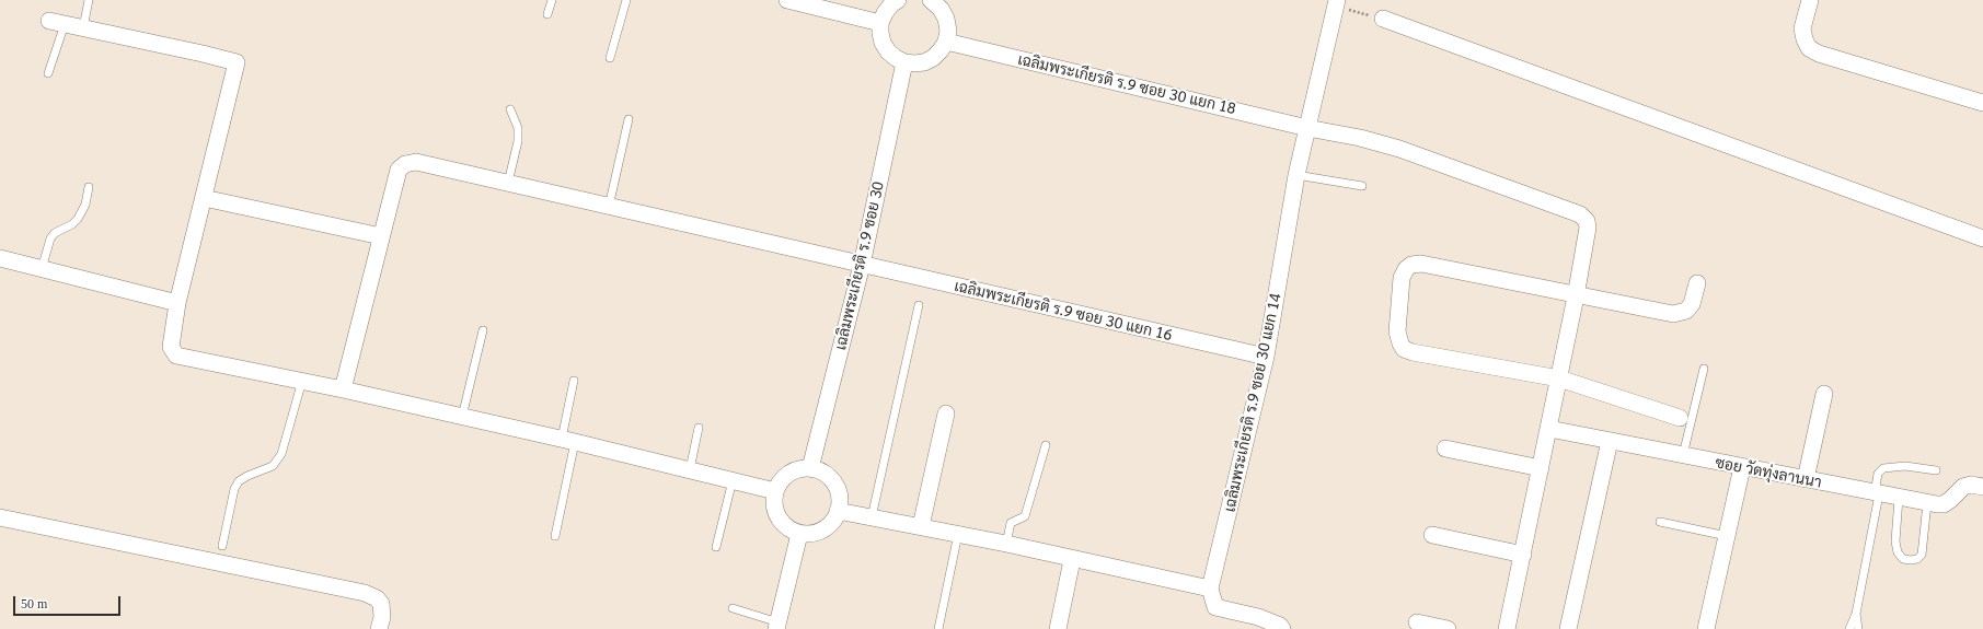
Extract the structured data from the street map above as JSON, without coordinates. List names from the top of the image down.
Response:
{
  "streets": {
    "street": [
      "เฉลิมพระเกียรติ ร.9 ซอย 30 แยก 18",
      "เฉลิมพระเกียรติ ร.9 ซอย 30",
      "เฉลิมพระเกียรติ ร.9 ซอย 30 แยก 16",
      "เฉลิมพระเกียรติ ร.9 ซอย 30 แยก 14",
      "ซอย วัดทุ่งลานนา"
    ]
  },
  "crossings": [
    ["เฉลิมพระเกียรติ ร.9 ซอย 30 แยก 18", "เฉลิมพระเกียรติ ร.9 ซอย 30 แยก 14"],
    ["เฉลิมพระเกียรติ ร.9 ซอย 30 แยก 18", "ซอย วัดทุ่งลานนา"],
    ["เฉลิมพระเกียรติ ร.9 ซอย 30", "เฉลิมพระเกียรติ ร.9 ซอย 30 แยก 16"],
    ["เฉลิมพระเกียรติ ร.9 ซอย 30 แยก 16", "เฉลิมพระเกียรติ ร.9 ซอย 30 แยก 14"]
  ],
  "scale_bar": "50 m"
}
